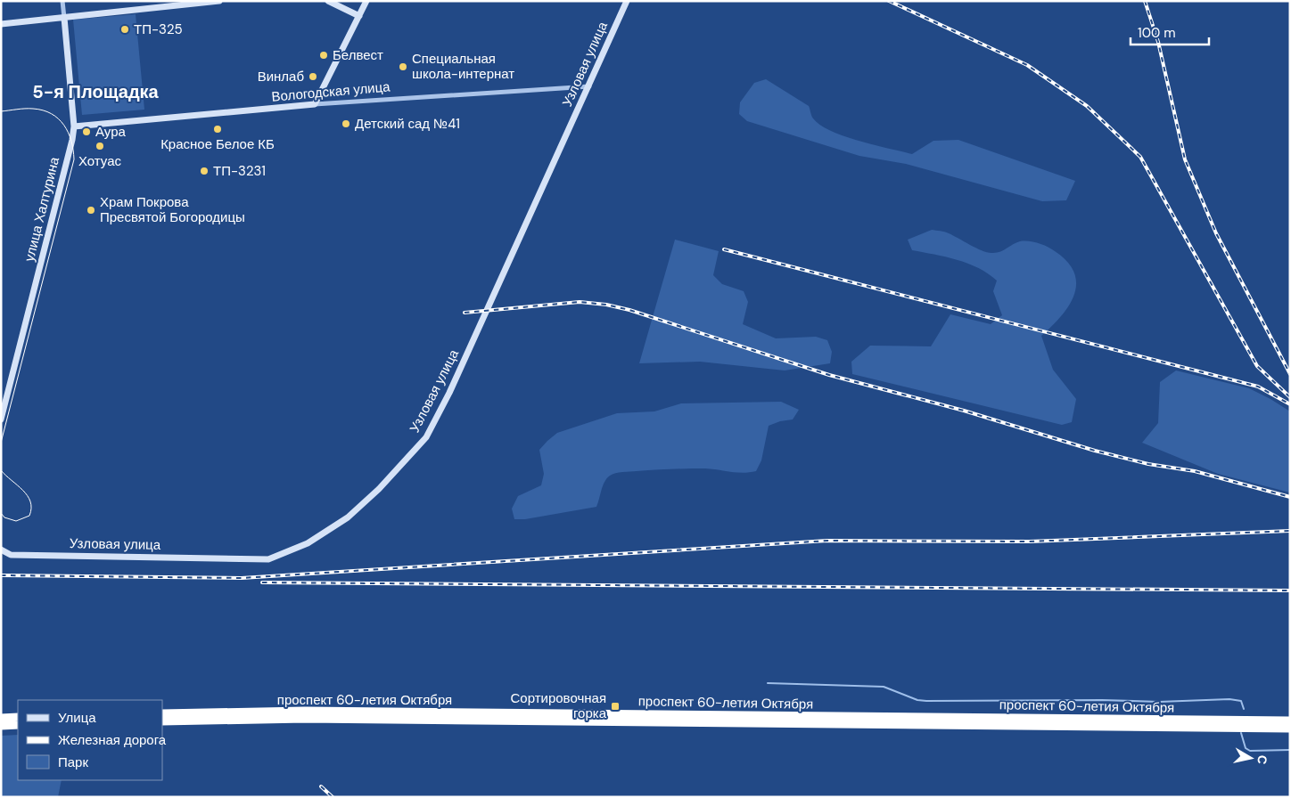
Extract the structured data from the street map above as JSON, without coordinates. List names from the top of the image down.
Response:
{
  "streets": {
    "highway": ["проспект 60-летия Октября"],
    "street": ["Узловая улица", "Вологодская улица", "улица Халтурина"]
  },
  "crossings": [
    ["Узловая улица", "Вологодская улица"],
    ["Вологодская улица", "улица Халтурина"]
  ],
  "districts": ["5-я Площадка"],
  "places": {
    "other": [
      "ТП-325",
      "Белвест",
      "Специальная школа-интернат",
      "Винлаб",
      "Детский сад №41",
      "Красное Белое КБ",
      "Аура",
      "Хотуас",
      "ТП-3231",
      "Храм Покрова Пресвятой Богородицы"
    ],
    "transit": ["Сортировочная горка"]
  },
  "legend": ["Улица", "Железная дорога", "Парк"],
  "scale_bar": "100 m",
  "north": "right"
}
